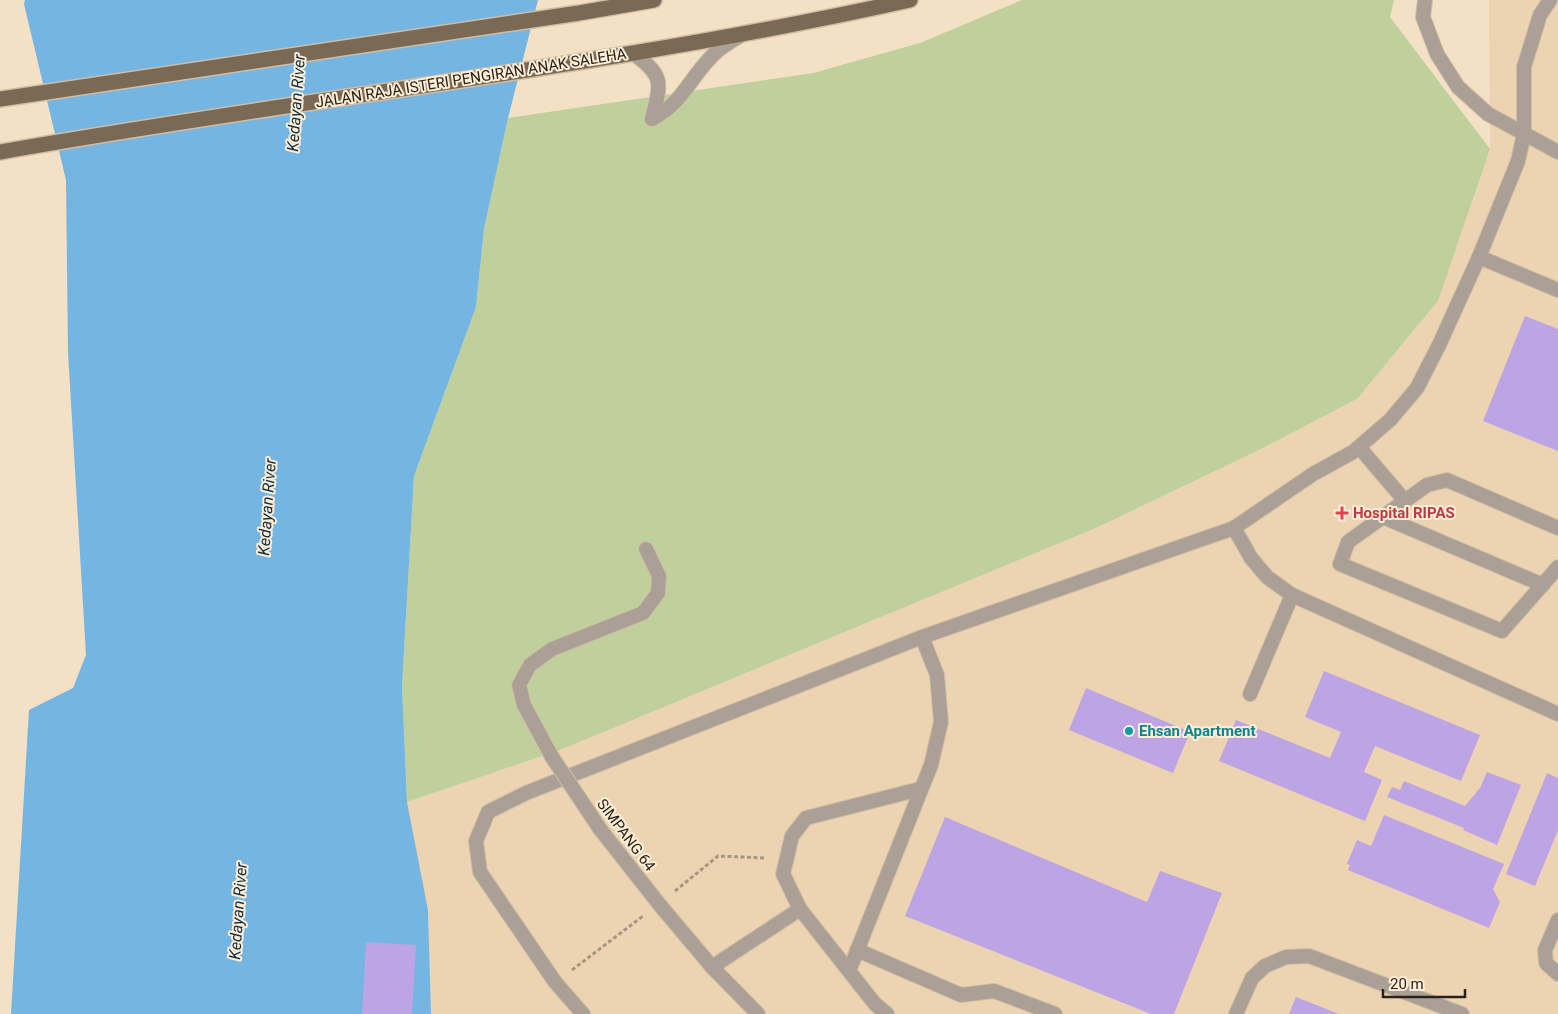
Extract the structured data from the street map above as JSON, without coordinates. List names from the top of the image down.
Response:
{
  "streets": {
    "main road": ["JALAN RAJA ISTERI PENGIRAN ANAK SALEHA"],
    "lane": ["SIMPANG 64"]
  },
  "water": ["Kedayan River"],
  "places": {
    "health": ["Hospital RIPAS"],
    "other": ["Ehsan Apartment"]
  },
  "scale_bar": "20 m"
}
